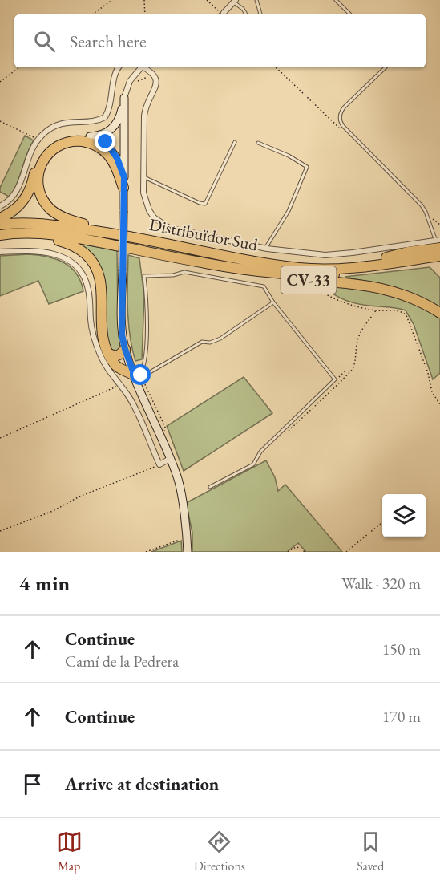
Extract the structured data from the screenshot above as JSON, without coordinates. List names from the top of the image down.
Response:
{
  "streets": {
    "highway": ["Distribuïdor Sud", "CV-33"]
  },
  "crossings": [
    ["Distribuïdor Sud", "CV-33"]
  ],
  "page": {
    "search": "Search here",
    "heading": ["4 min", "Walk · 320 m"],
    "list": [
      ["Continue", "Camí de la Pedrera", "150 m"],
      ["Continue", "170 m"],
      "Arrive at destination"
    ],
    "nav": ["Map", "Directions", "Saved"]
  }
}
